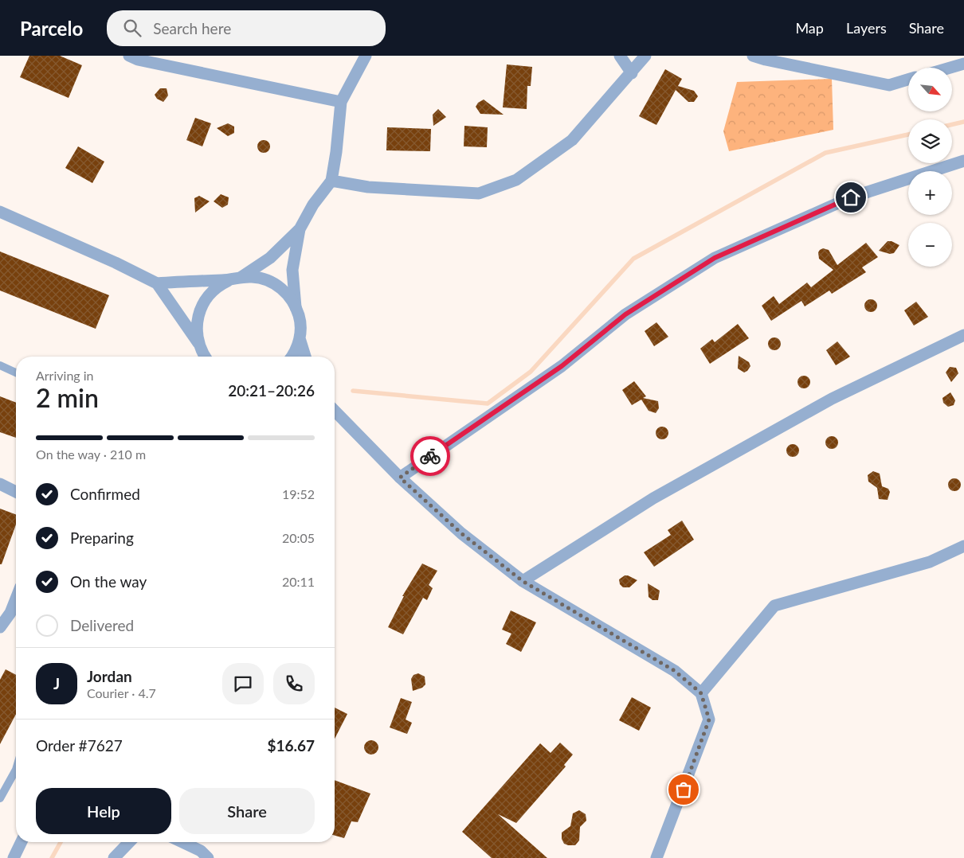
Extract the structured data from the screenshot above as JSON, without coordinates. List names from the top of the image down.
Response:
{
  "north": "bottom right",
  "page": {
    "header": "Parcelo",
    "search": "Search here",
    "nav": ["Map", "Layers", "Share"],
    "map_buttons": ["+", "−"],
    "heading": ["2 min", "Arriving in", "20:21–20:26"],
    "panel": [
      "Jordan",
      "Courier · 4.7",
      "Order #7627",
      "$16.67"
    ],
    "bar": "On the way · 210 m",
    "list": [
      ["Confirmed", "19:52"],
      ["Preparing", "20:05"],
      ["On the way", "20:11"],
      "Delivered"
    ],
    "round": "J",
    "buttons": ["Help", "Share"]
  }
}
